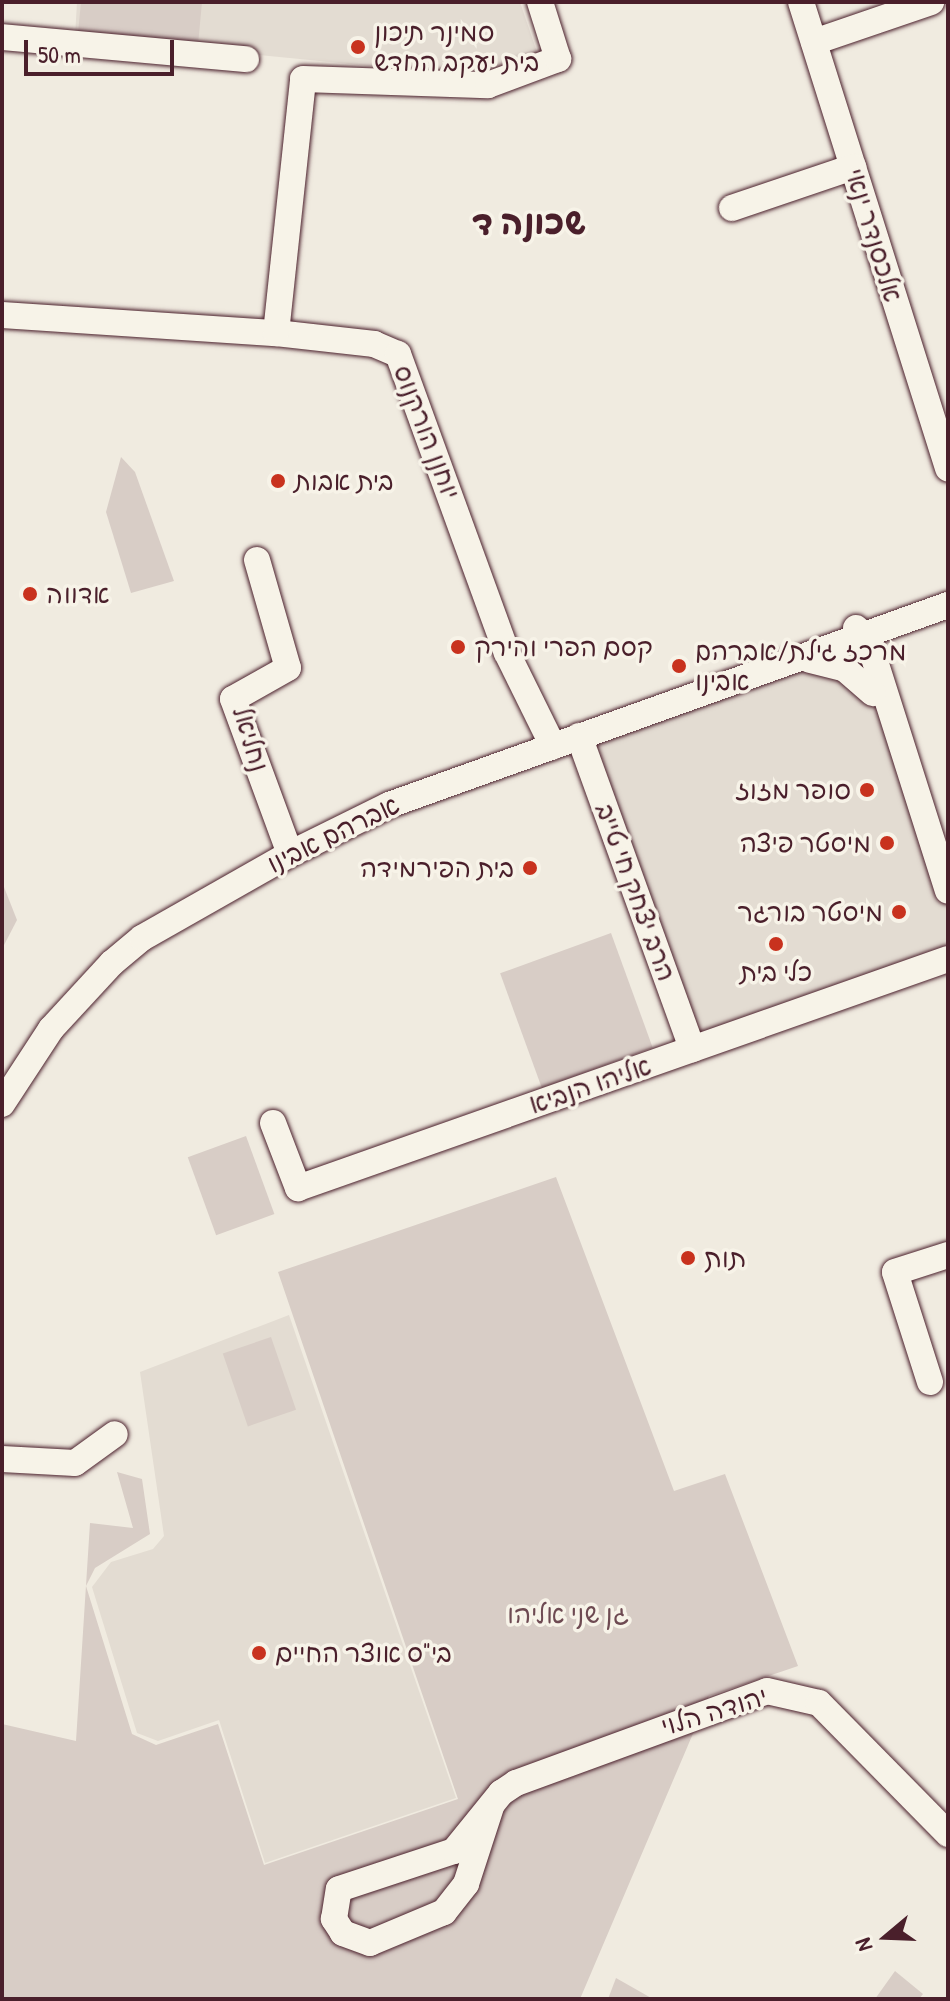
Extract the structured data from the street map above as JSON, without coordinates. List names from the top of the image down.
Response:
{
  "streets": {
    "street": [
      "אלכסנדר ינאי",
      "יוחנן הורקנוס",
      "נחליאל",
      "אברהם אבינו",
      "הרב יצחק חי טייב",
      "אליהו הנביא",
      "יהודה הלוי"
    ]
  },
  "crossings": [
    ["יוחנן הורקנוס", "אברהם אבינו"],
    ["נחליאל", "אברהם אבינו"],
    ["אברהם אבינו", "הרב יצחק חי טייב"],
    ["הרב יצחק חי טייב", "אליהו הנביא"]
  ],
  "districts": ["שכונה ד"],
  "parks": ["גן שני אליהו"],
  "places": [
    "סמינר תיכון בית יעקב החדש",
    "בית אבות",
    "אדווה",
    "קסם הפרי והירק",
    "מרכז גילת/אברהם אבינו",
    "סופר מזוז",
    "מיסטר פיצה",
    "בית הפירמידה",
    "מיסטר בורגר",
    "כלי בית",
    "תות",
    "בי\"ס אוצר החיים"
  ],
  "scale_bar": "50 m",
  "north": "left"
}
